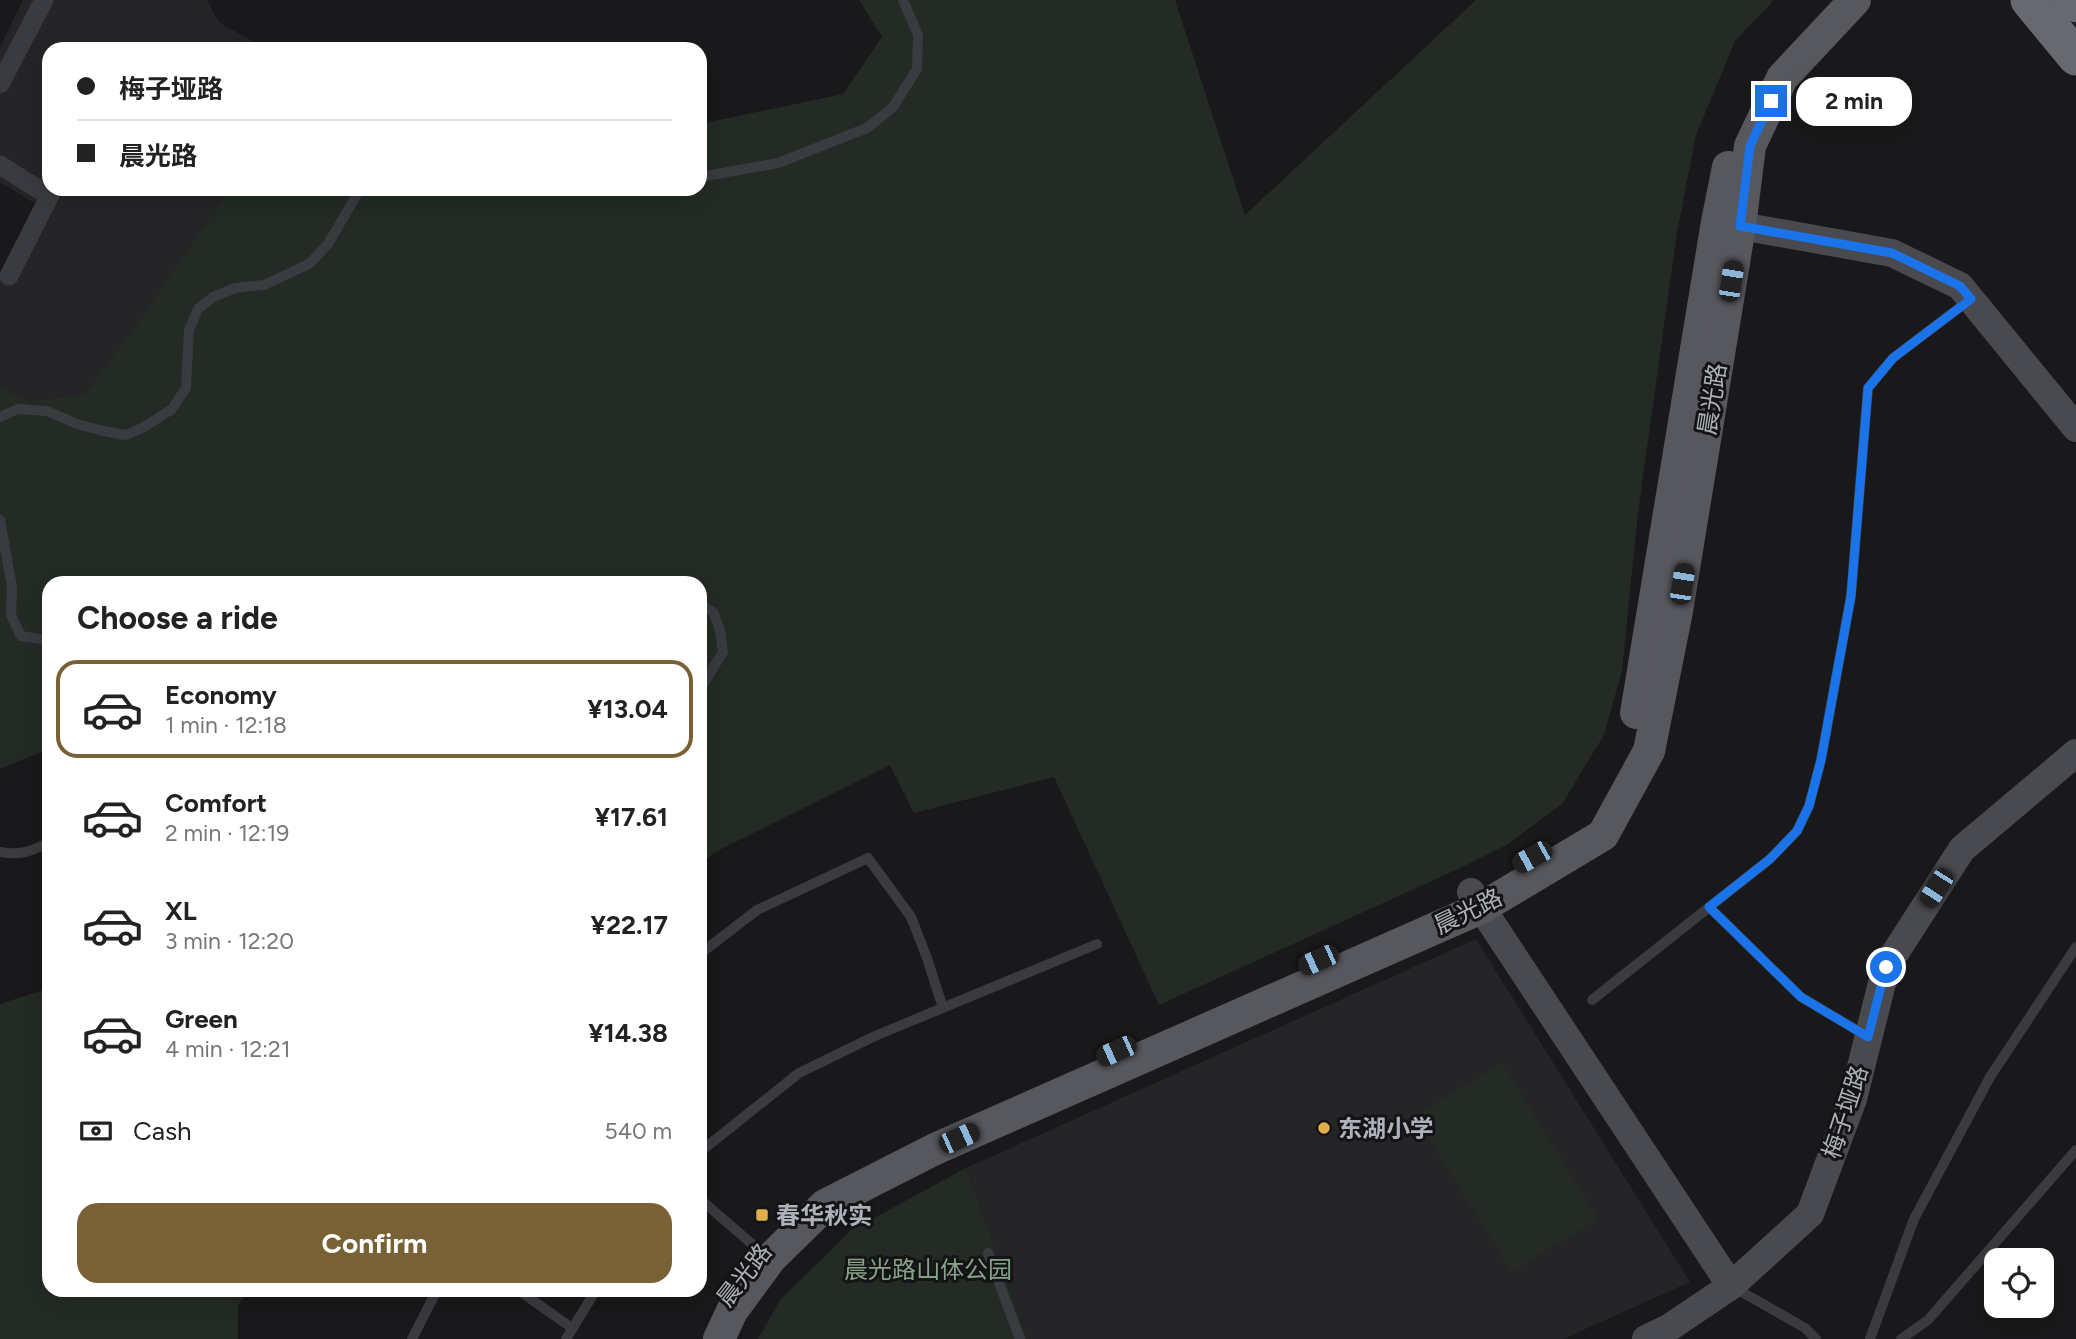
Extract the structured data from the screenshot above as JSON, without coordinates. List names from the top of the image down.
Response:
{
  "streets": {
    "main road": ["晨光路"],
    "street": ["梅子垭路"]
  },
  "parks": ["晨光路山体公园"],
  "places": {
    "other": ["东湖小学"],
    "transit": ["春华秋实"]
  },
  "page": {
    "banner": ["梅子垭路", "晨光路"],
    "bubble": "2 min",
    "heading": "Choose a ride",
    "list": [
      {
        "name": "Economy",
        "note": "1 min · 12:18",
        "value": "¥13.04"
      },
      {
        "name": "Comfort",
        "note": "2 min · 12:19",
        "value": "¥17.61"
      },
      {
        "name": "XL",
        "note": "3 min · 12:20",
        "value": "¥22.17"
      },
      {
        "name": "Green",
        "note": "4 min · 12:21",
        "value": "¥14.38"
      }
    ],
    "pay": ["Cash", "540 m"],
    "buttons": "Confirm"
  }
}
